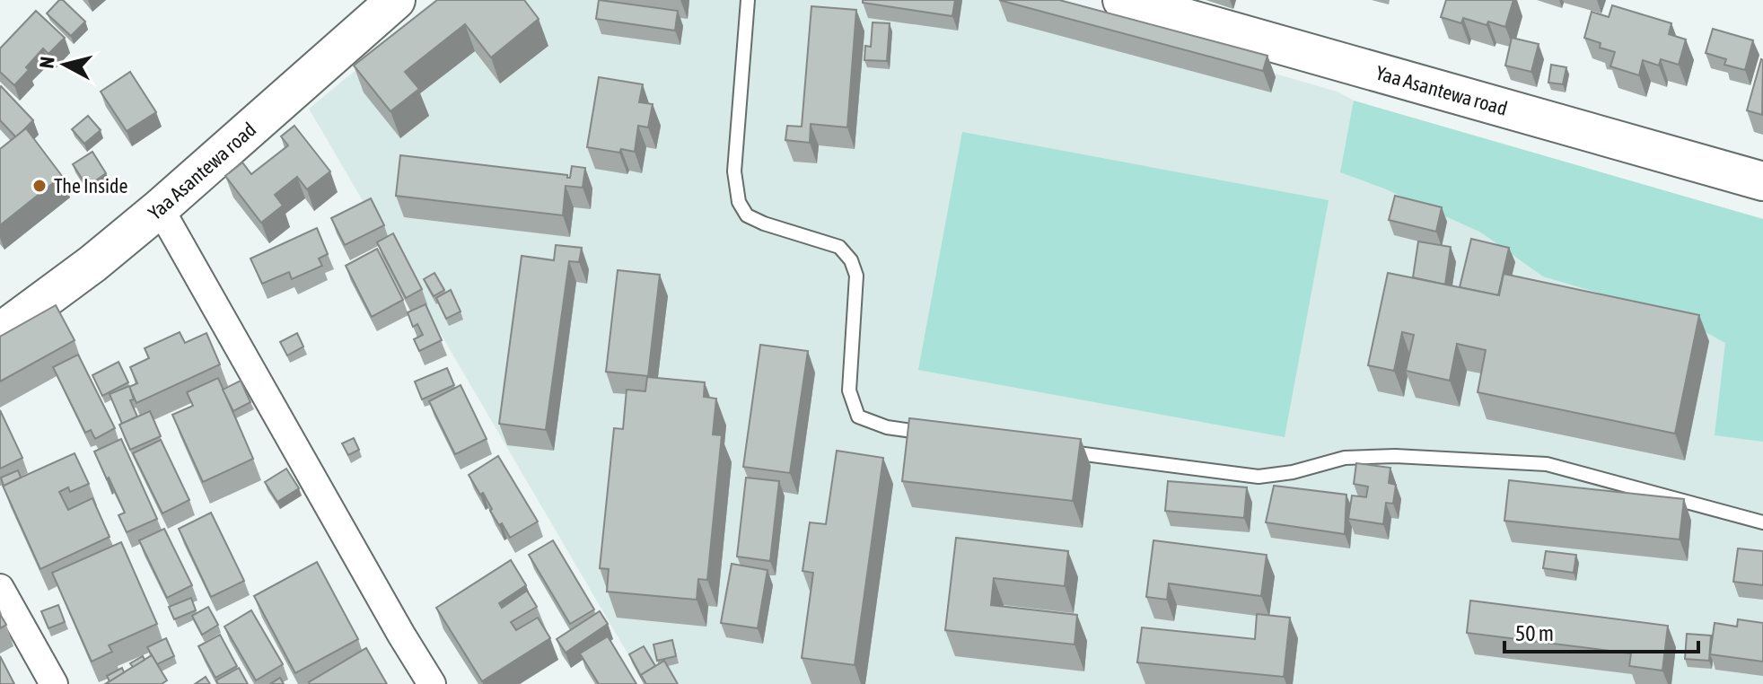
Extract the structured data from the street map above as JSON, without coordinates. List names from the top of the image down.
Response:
{
  "streets": {
    "street": ["Yaa Asantewa road"]
  },
  "places": ["The Inside"],
  "scale_bar": "50 m",
  "north": "left"
}
